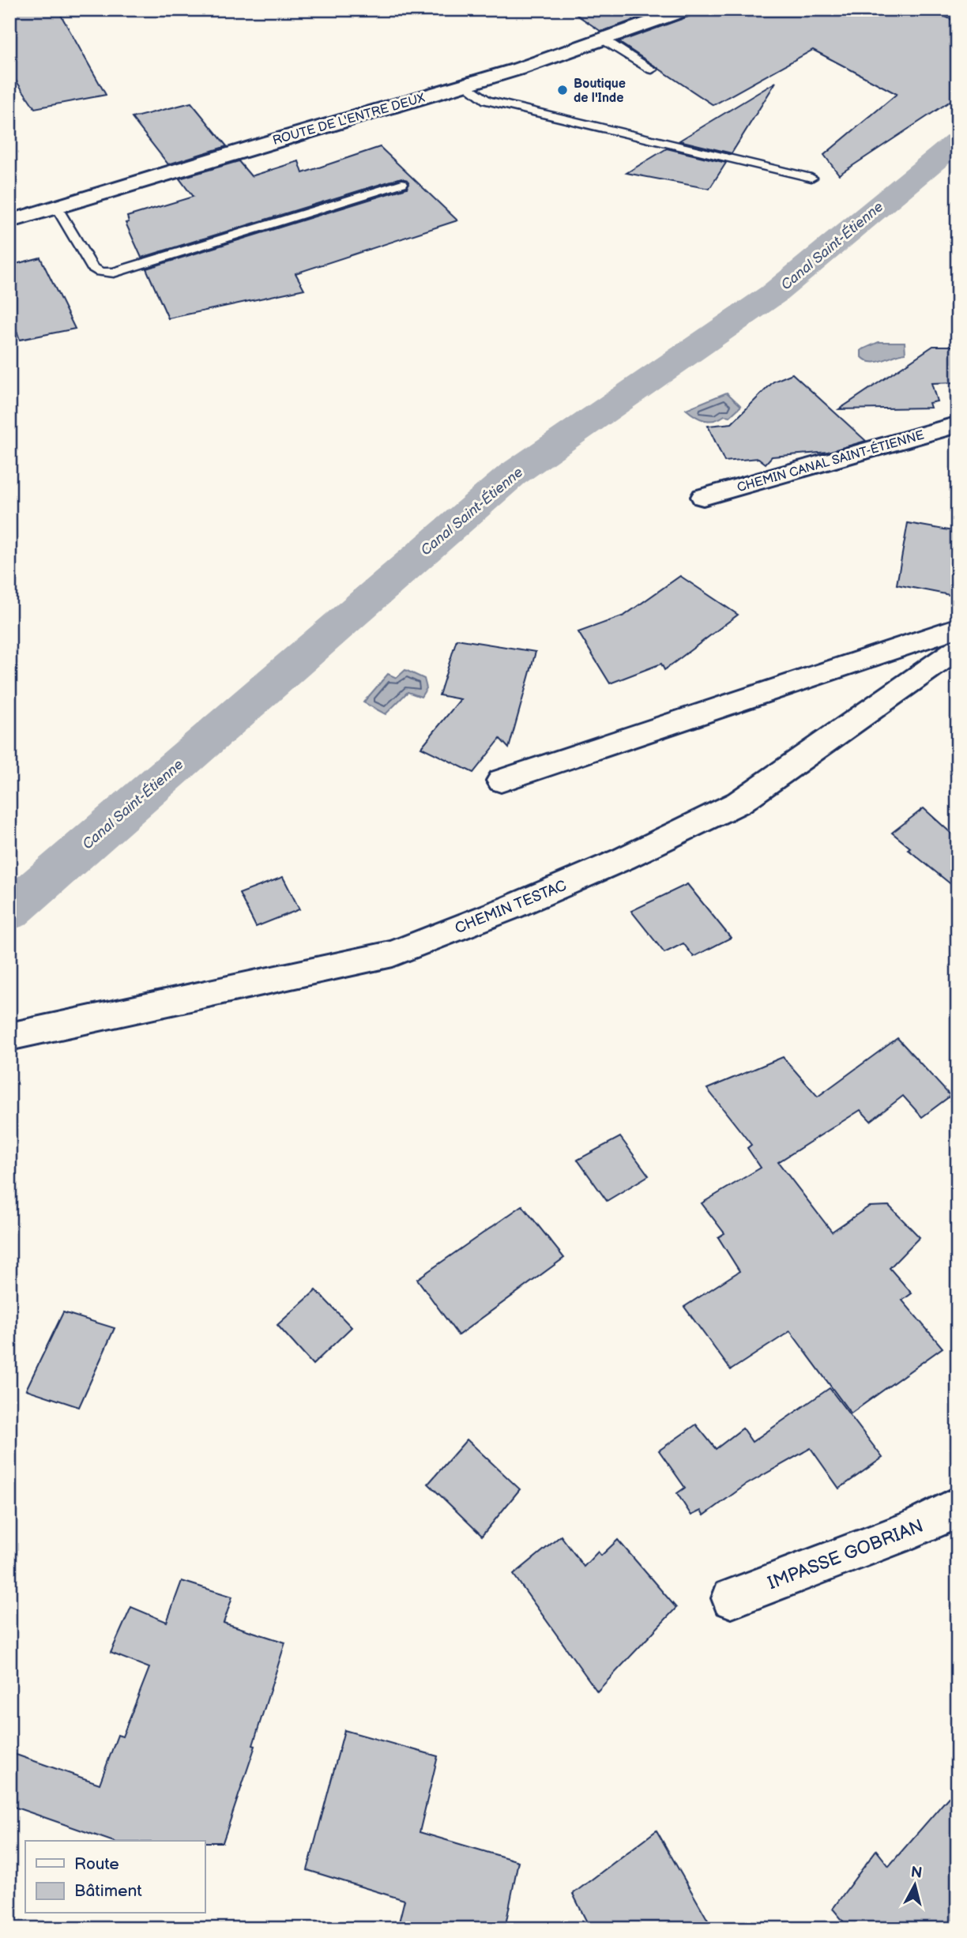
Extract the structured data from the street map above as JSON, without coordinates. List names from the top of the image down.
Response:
{
  "streets": {
    "street": [
      "ROUTE DE L'ENTRE DEUX",
      "CHEMIN CANAL SAINT-ÉTIENNE",
      "CHEMIN TESTAC",
      "IMPASSE GOBRIAN"
    ]
  },
  "water": ["Canal Saint-Étienne"],
  "places": ["Boutique de l'Inde"],
  "legend": ["Route", "Bâtiment"],
  "north": "top"
}
